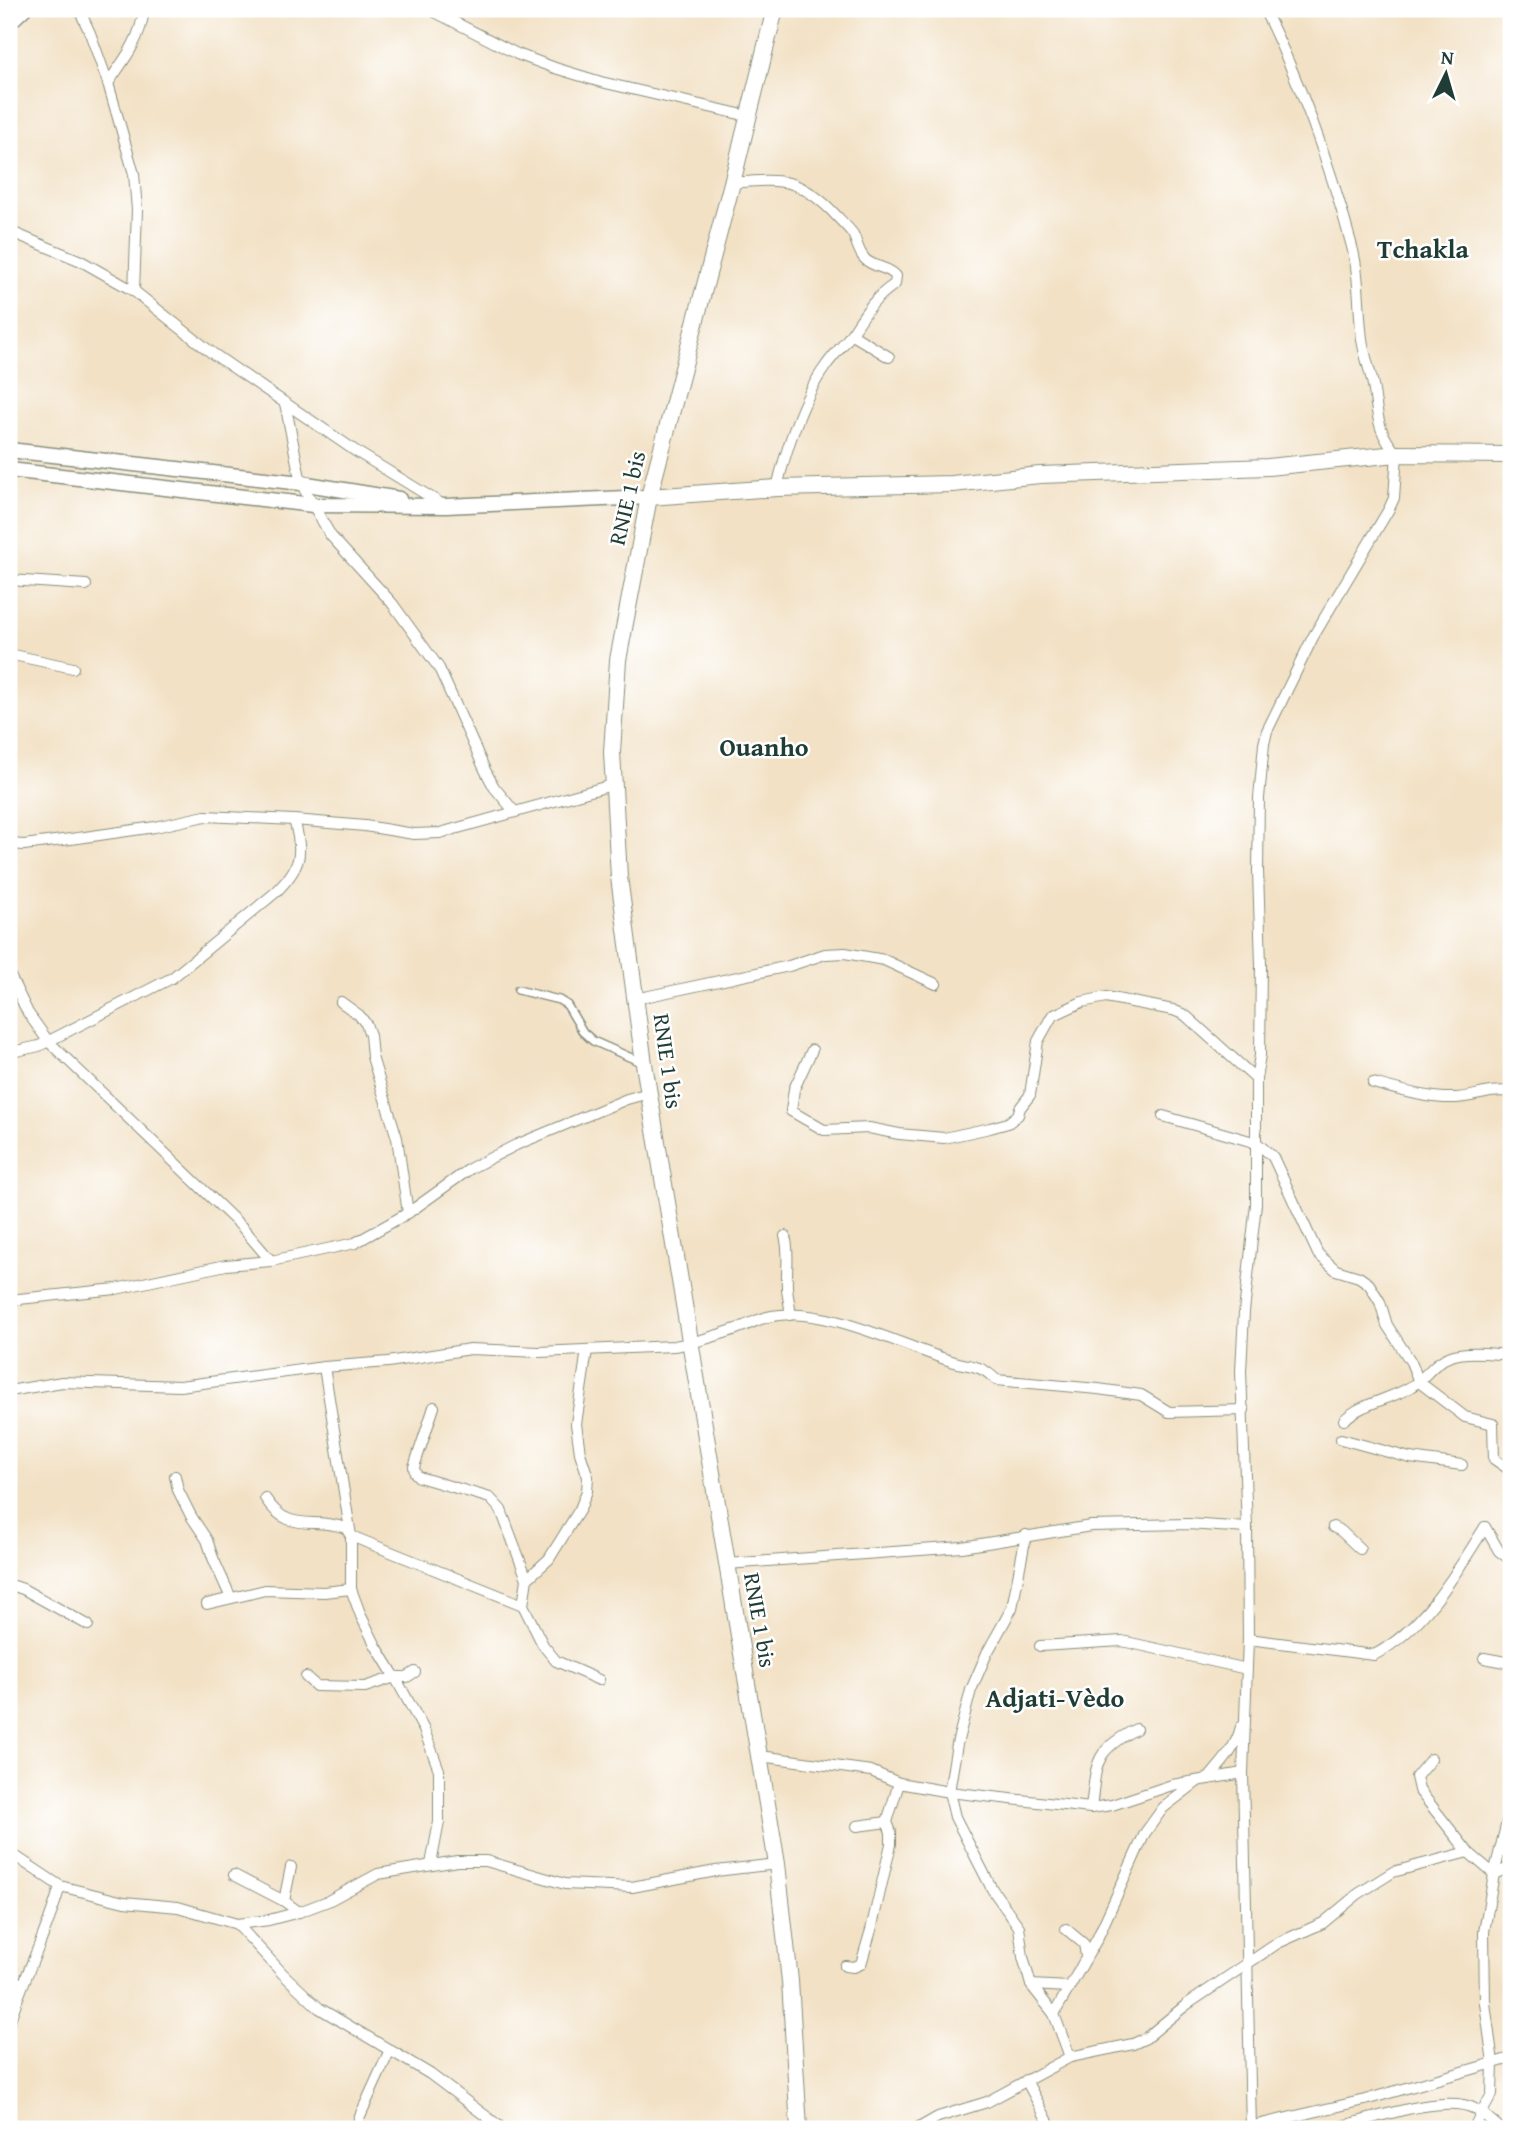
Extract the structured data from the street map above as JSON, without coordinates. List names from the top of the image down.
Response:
{
  "streets": {
    "main road": ["RNIE 1 bis"]
  },
  "districts": ["Tchakla", "Ouanho", "Adjati-Vèdo"],
  "north": "top"
}
